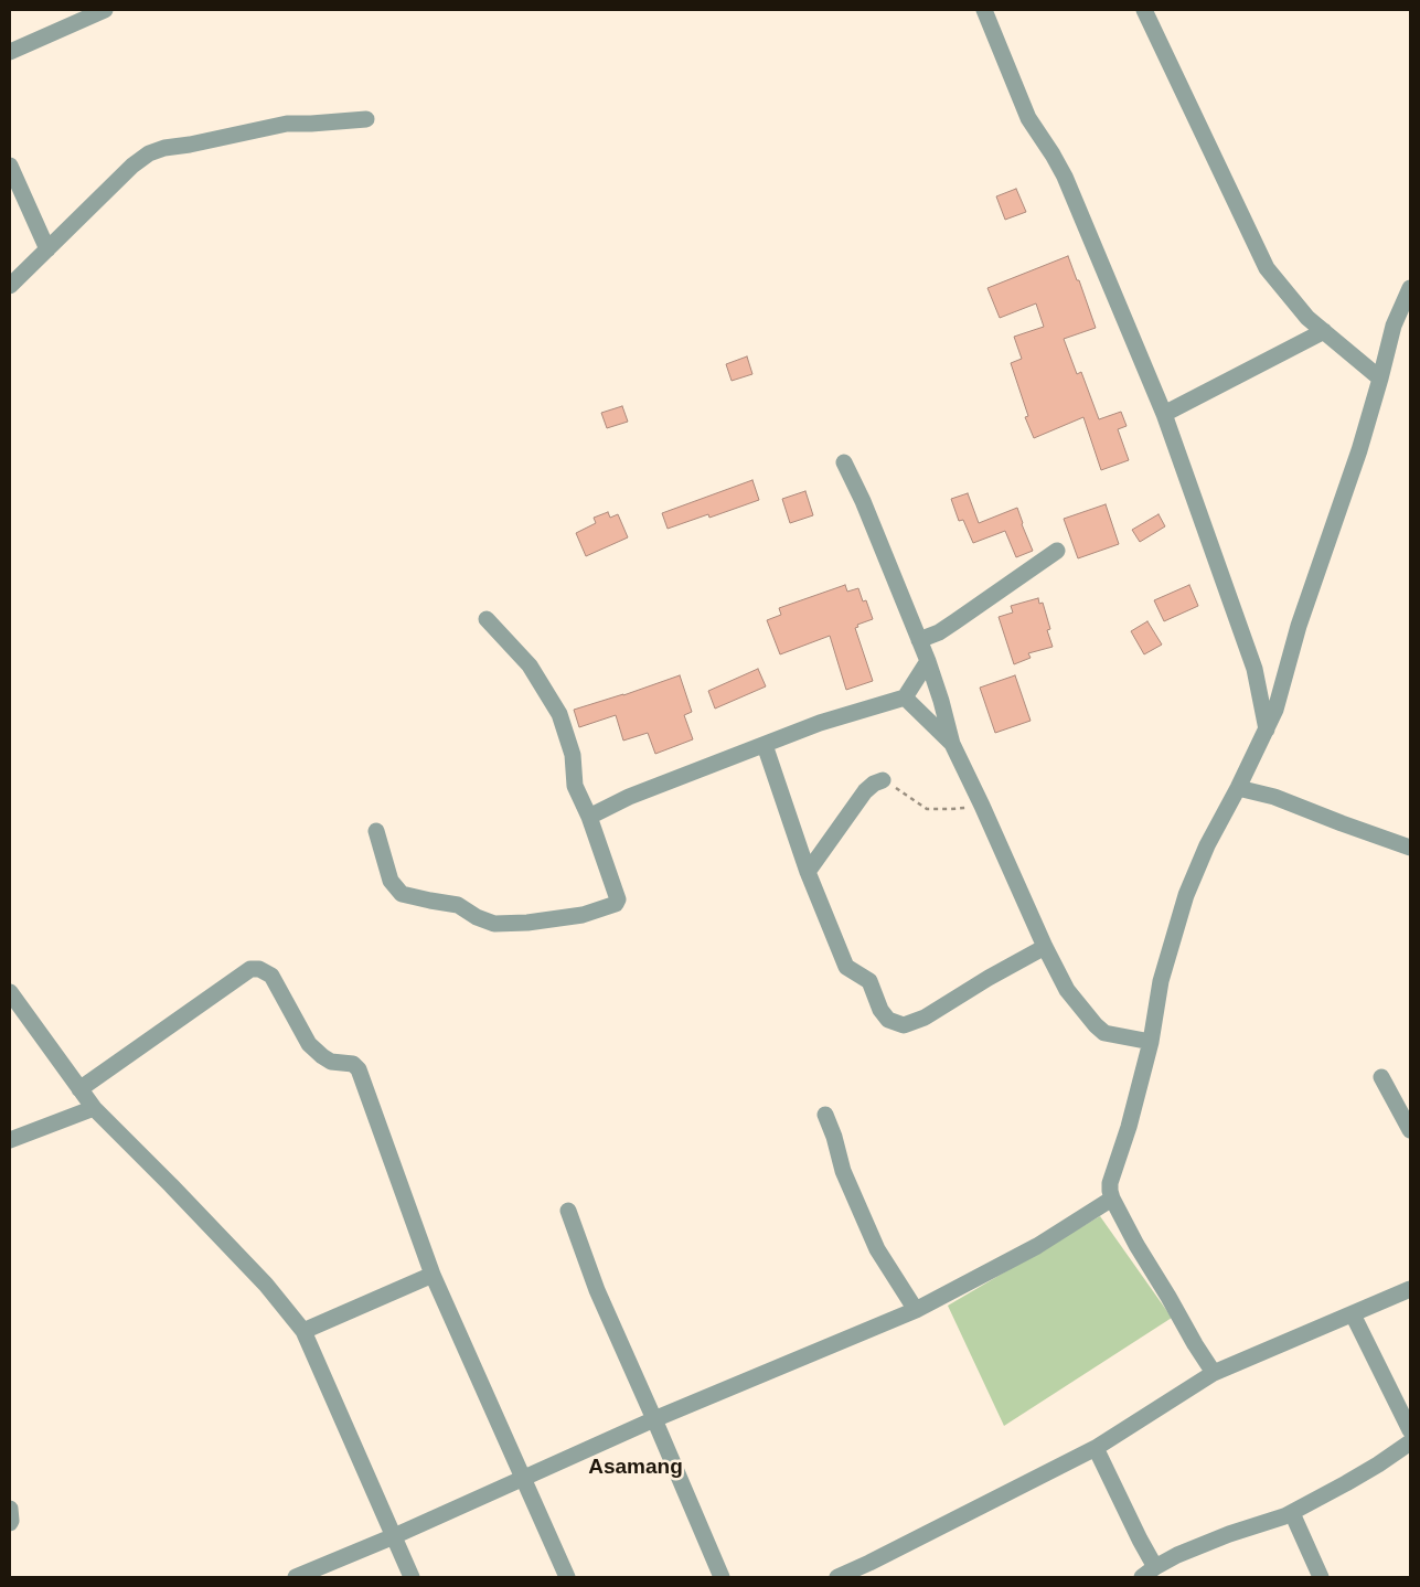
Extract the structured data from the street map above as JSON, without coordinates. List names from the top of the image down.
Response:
{
  "districts": ["Asamang"]
}
